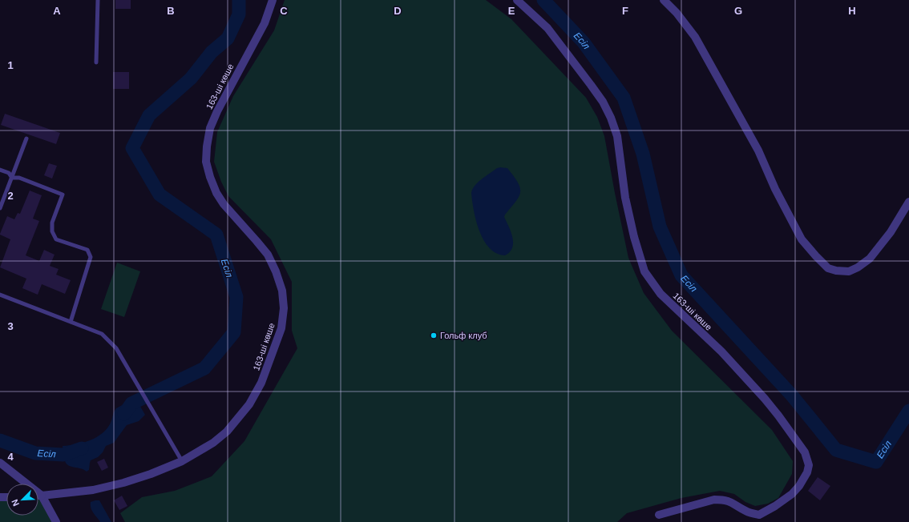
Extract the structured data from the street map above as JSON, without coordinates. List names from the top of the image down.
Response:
{
  "streets": {
    "street": ["163-ші көше"]
  },
  "water": ["Есіл"],
  "places": ["Гольф клуб"],
  "north": "bottom left",
  "grid": {
    "columns": [
      "A",
      "B",
      "C",
      "D",
      "E",
      "F",
      "G",
      "H"
    ],
    "rows": [
      "1",
      "2",
      "3",
      "4"
    ]
  }
}
